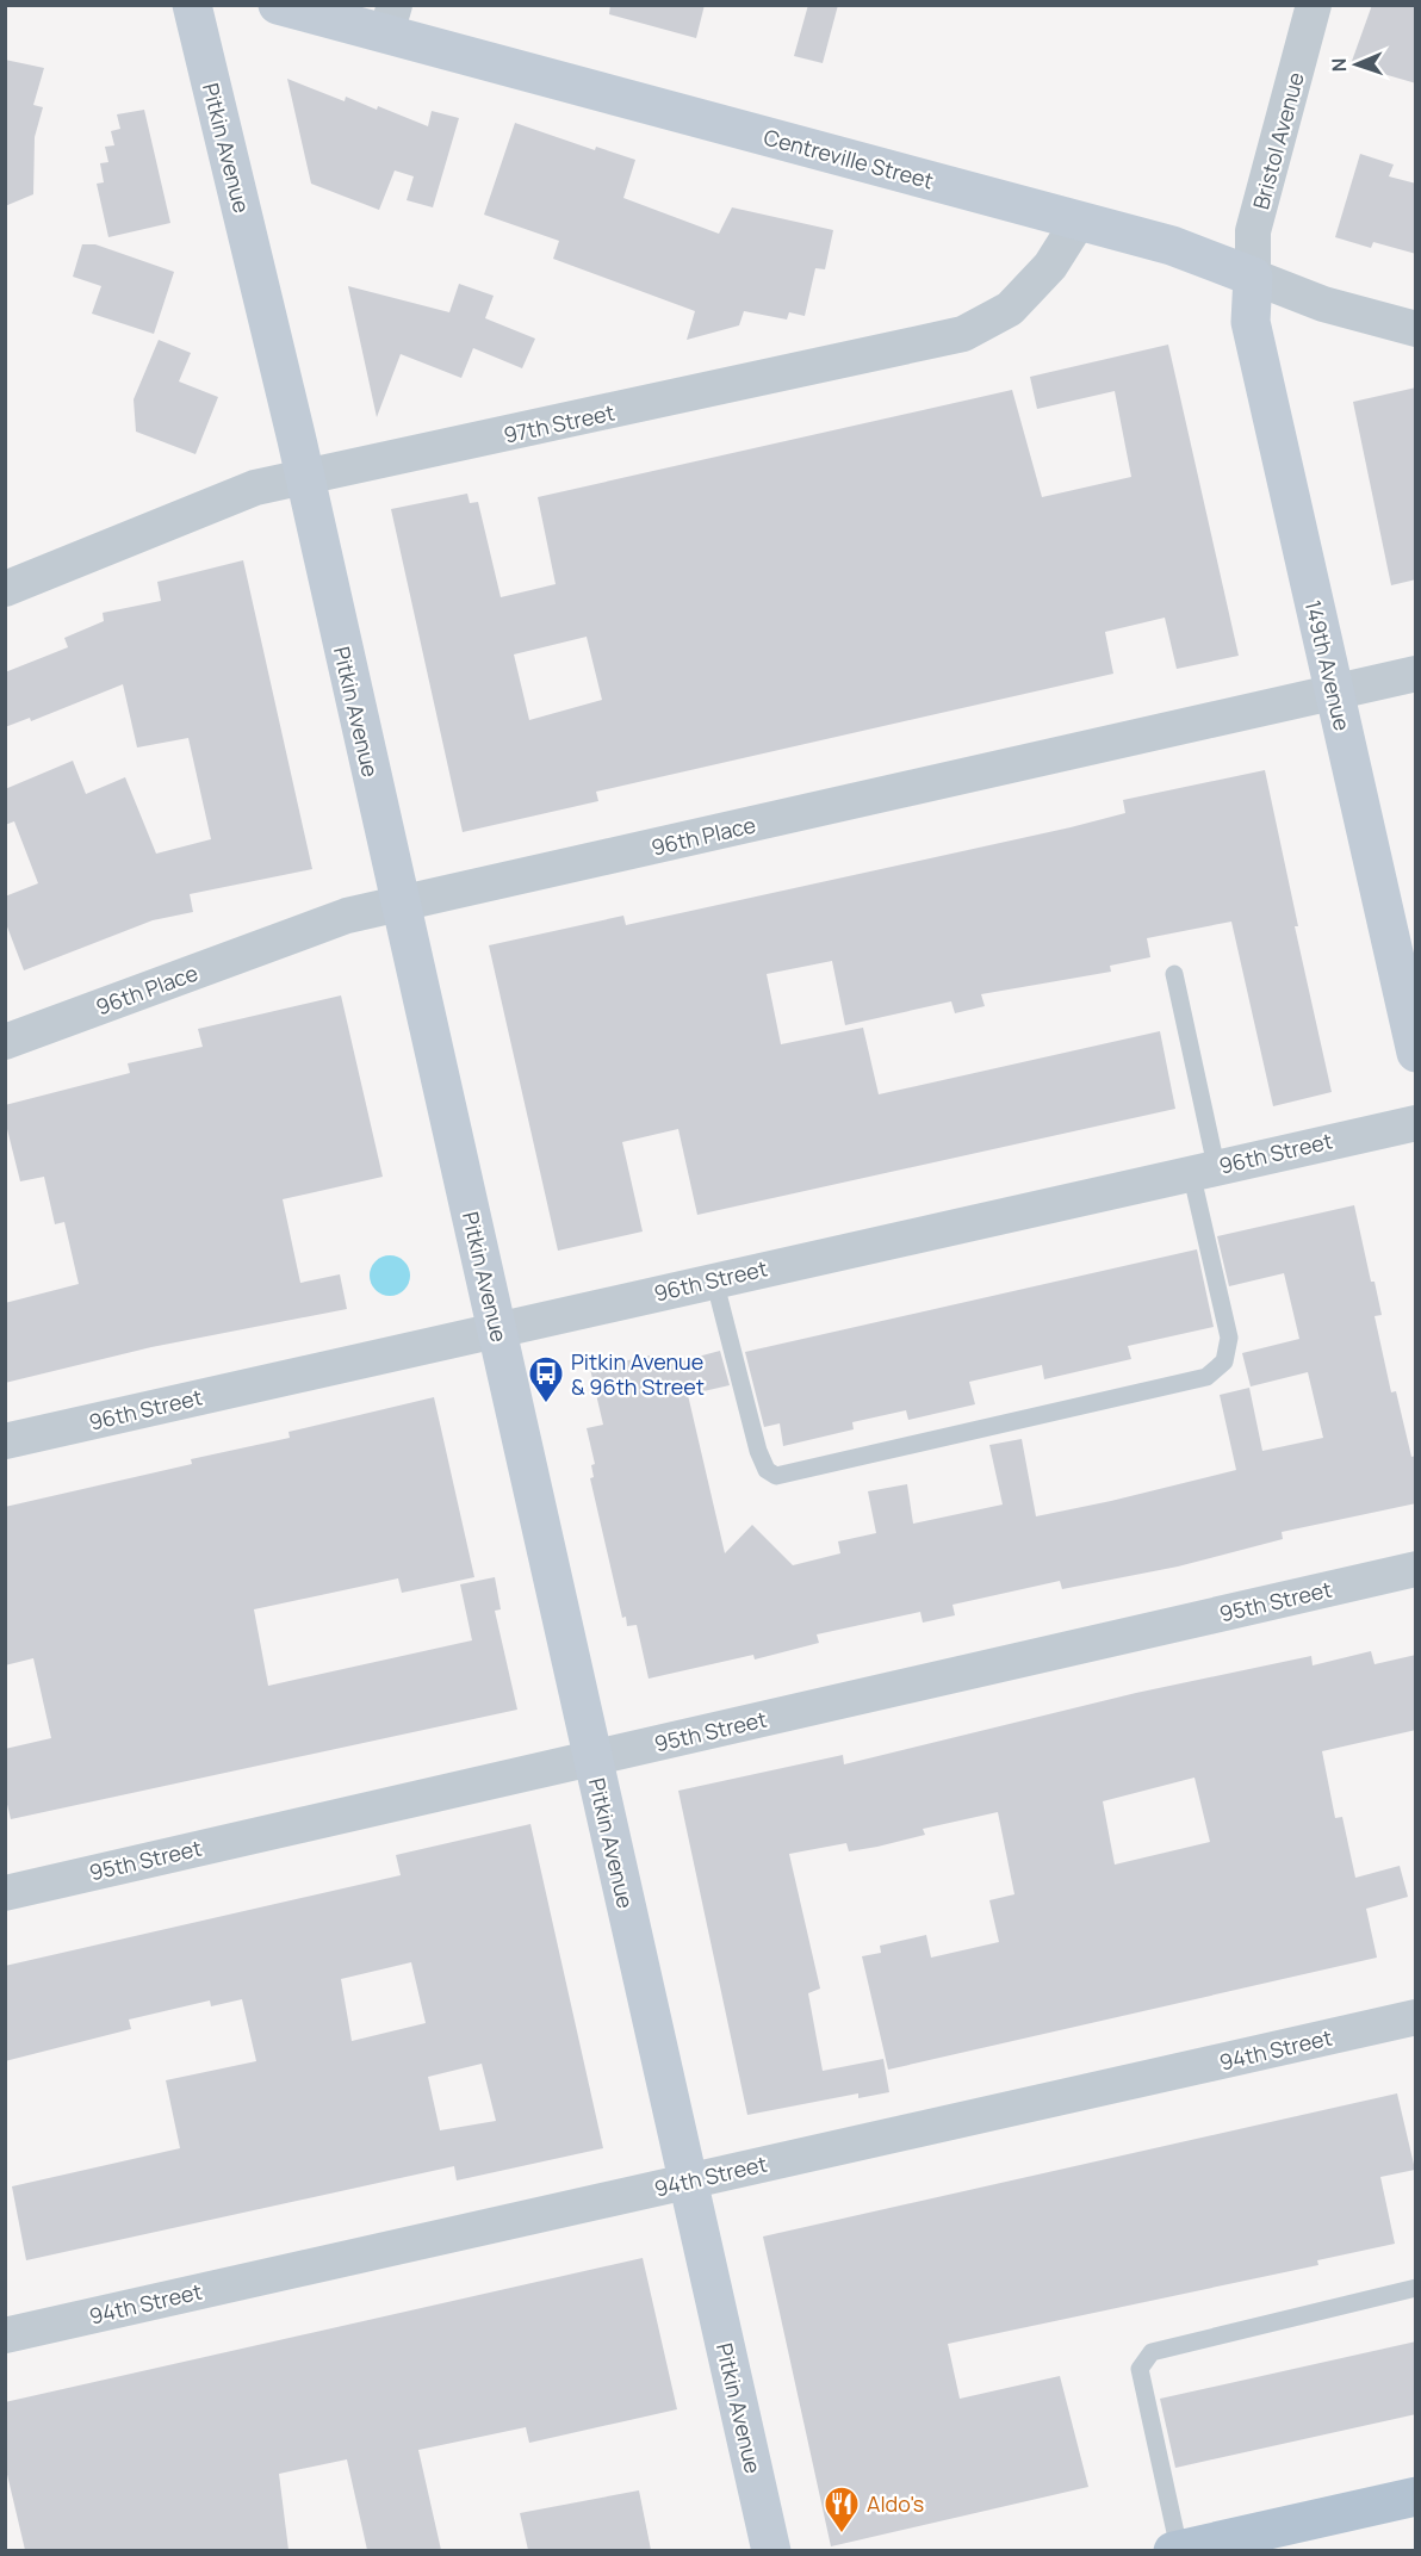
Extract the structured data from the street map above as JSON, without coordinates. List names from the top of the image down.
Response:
{
  "streets": {
    "street": [
      "Bristol Avenue",
      "Pitkin Avenue",
      "Centreville Street",
      "97th Street",
      "149th Avenue",
      "96th Place",
      "96th Street",
      "95th Street",
      "94th Street"
    ]
  },
  "crossings": [
    ["Bristol Avenue", "Centreville Street"],
    ["Bristol Avenue", "149th Avenue"],
    ["Pitkin Avenue", "97th Street"],
    ["Pitkin Avenue", "96th Place"],
    ["Pitkin Avenue", "96th Street"],
    ["Pitkin Avenue", "95th Street"],
    ["Pitkin Avenue", "94th Street"],
    ["Centreville Street", "97th Street"],
    ["Centreville Street", "149th Avenue"],
    ["149th Avenue", "96th Place"]
  ],
  "places": {
    "bus stop": ["Pitkin Avenue & 96th Street"],
    "restaurant": ["Aldo's"]
  },
  "north": "left"
}
